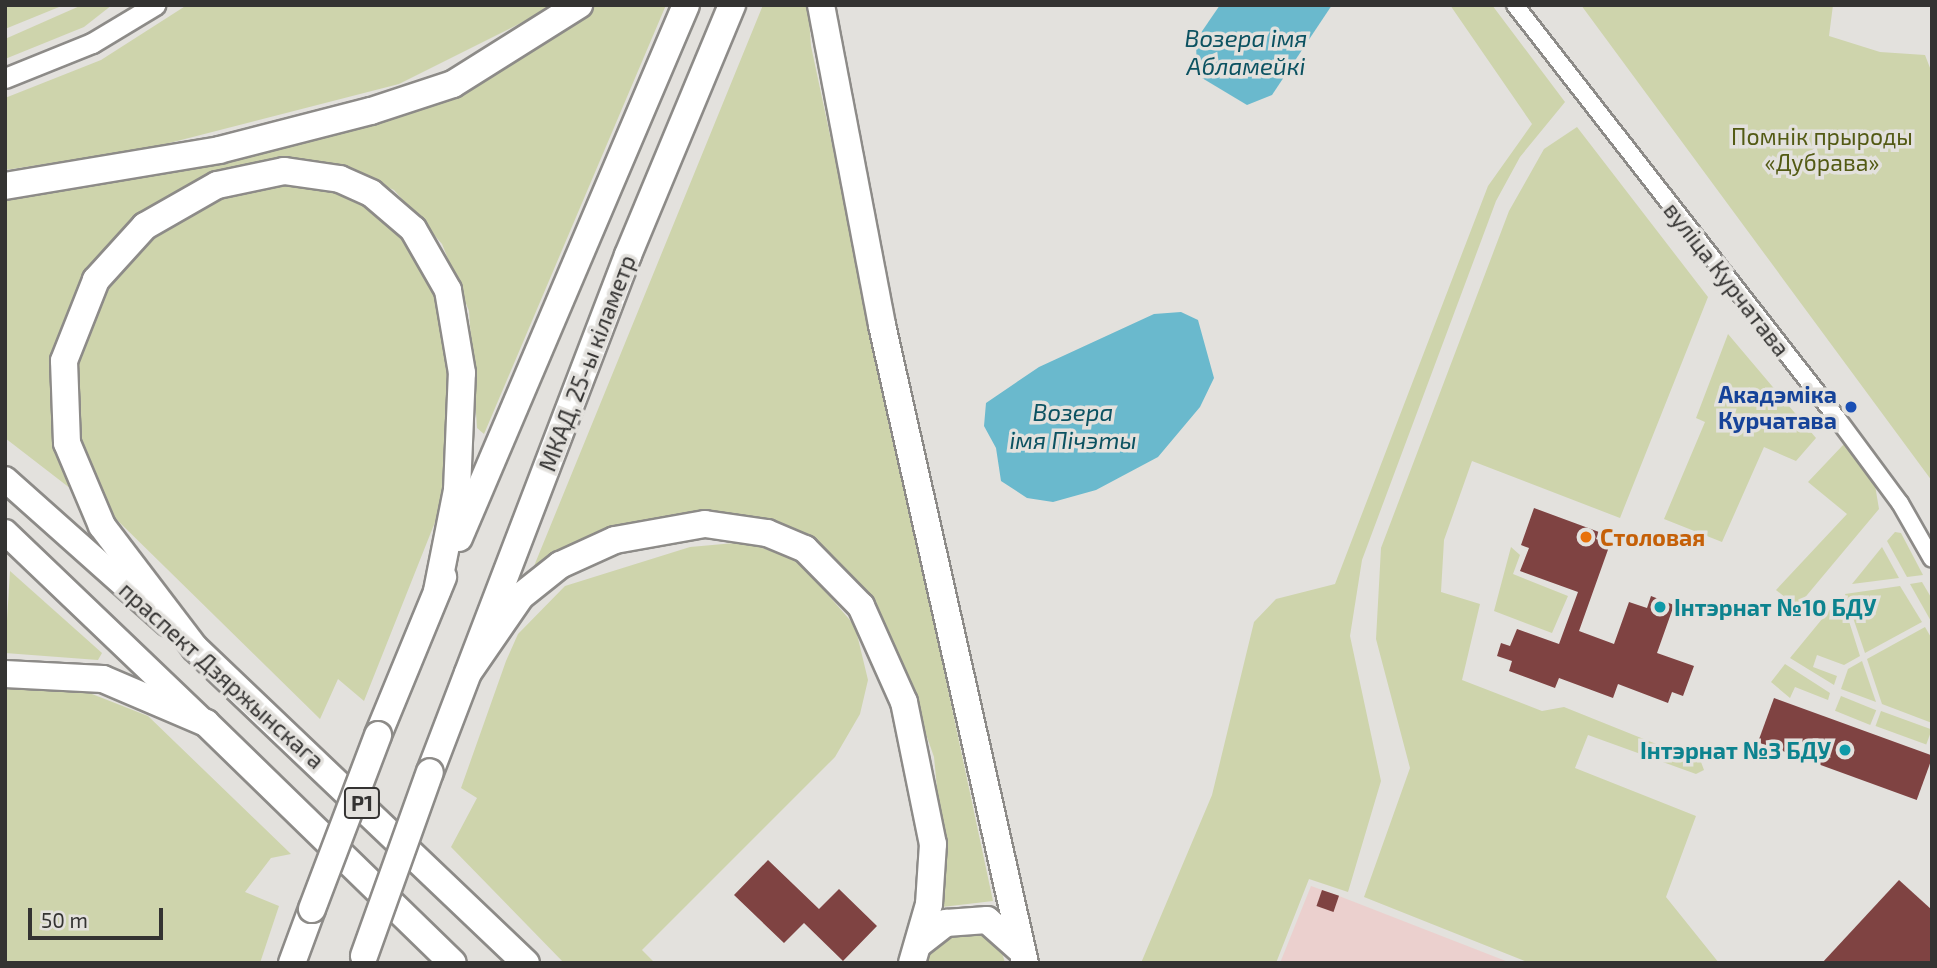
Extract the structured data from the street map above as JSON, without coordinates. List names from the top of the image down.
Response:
{
  "streets": {
    "highway": ["МКАД, 25-ы кіламетр", "праспект Дзяржынскага", "Р1"],
    "street": ["вуліца Курчатава"]
  },
  "water": ["Возера імя Абламейкі", "Возера імя Пічэты"],
  "parks": ["Помнік прыроды «Дубрава»"],
  "places": [
    "Акадэміка Курчатава",
    "Столовая",
    "Інтэрнат №10 БДУ",
    "Інтэрнат №3 БДУ"
  ],
  "scale_bar": "50 m"
}
